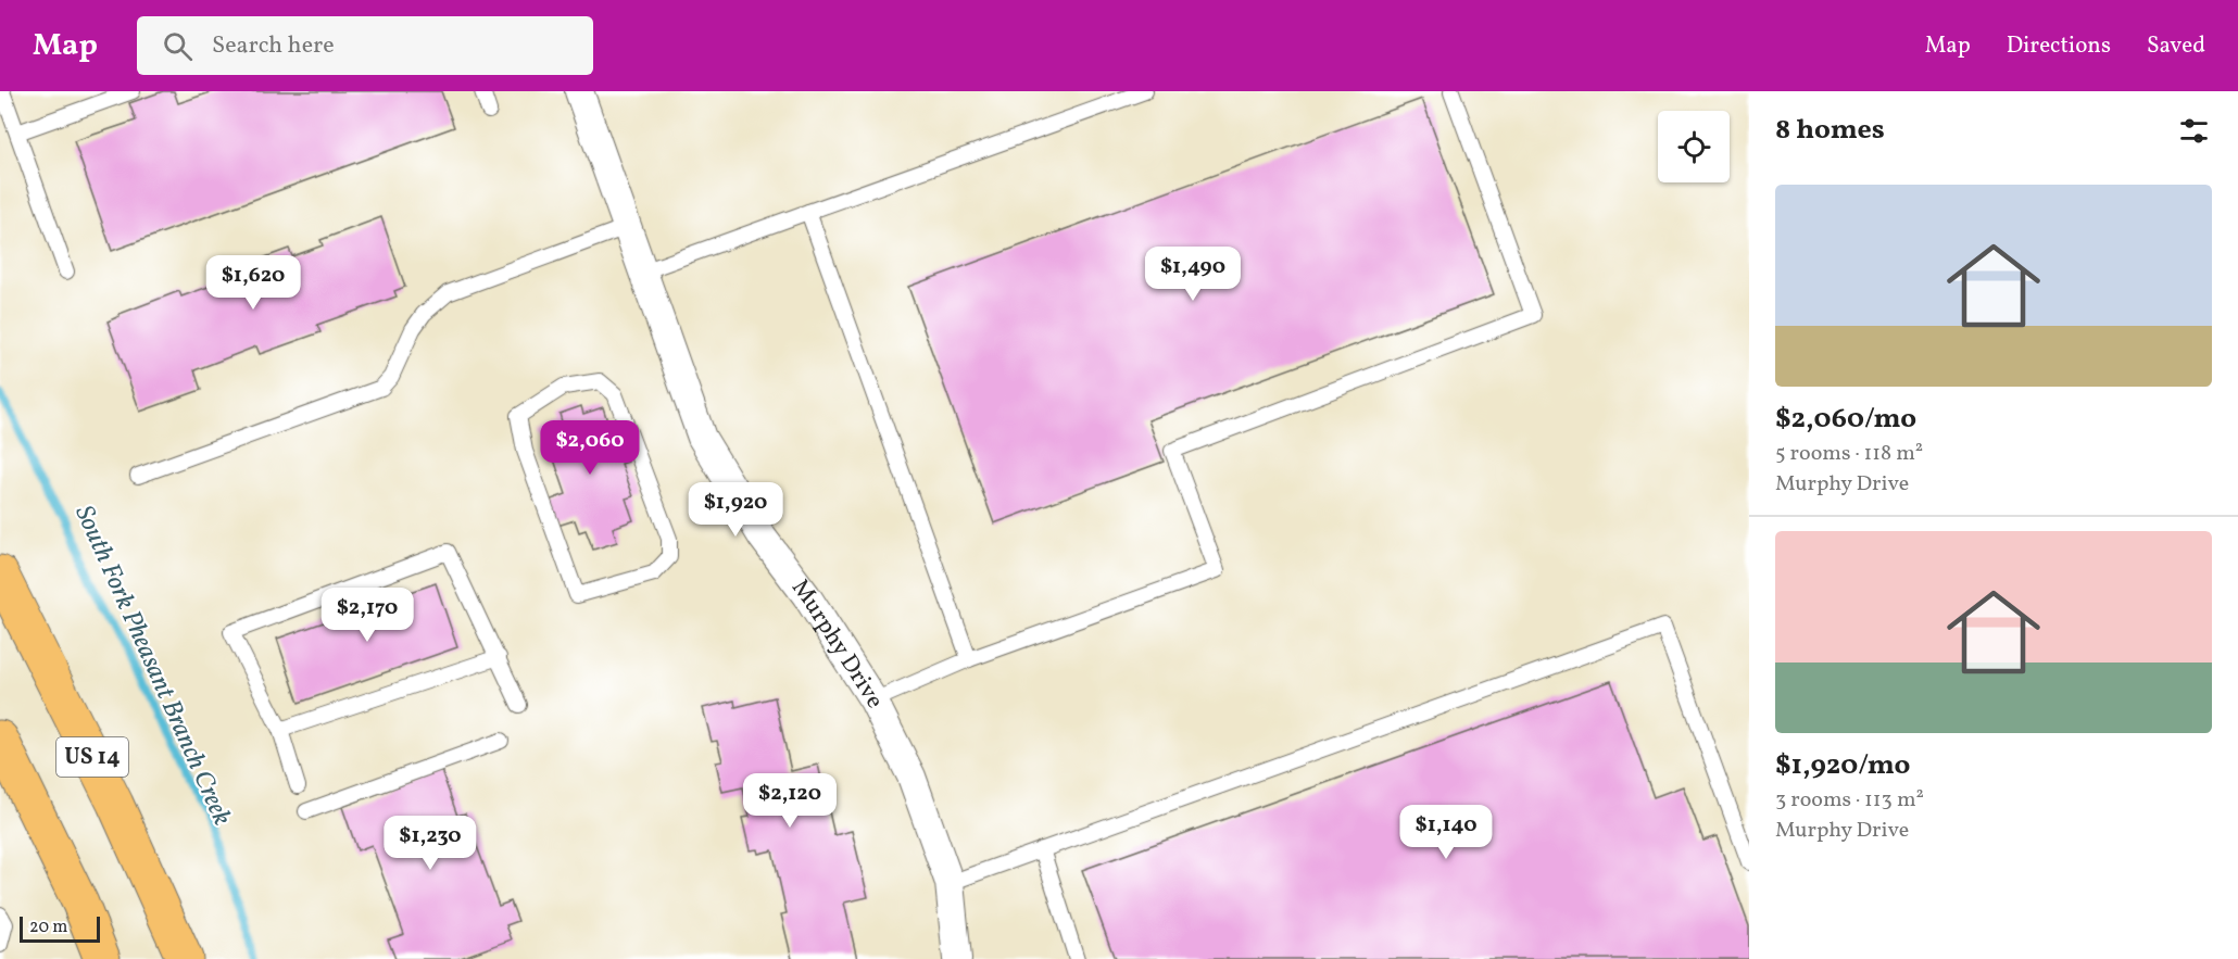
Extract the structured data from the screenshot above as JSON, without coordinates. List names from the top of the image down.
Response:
{
  "streets": {
    "main road": ["US 14"],
    "street": ["Murphy Drive"]
  },
  "water": ["South Fork Pheasant Branch Creek"],
  "scale_bar": "20 m",
  "page": {
    "header": "Map",
    "search": "Search here",
    "nav": ["Map", "Directions", "Saved"],
    "heading": "8 homes",
    "list": [
      {
        "name": "$2,060/mo",
        "note": "5 rooms · 118 m² · Murphy Drive"
      },
      {
        "name": "$1,920/mo",
        "note": "3 rooms · 113 m² · Murphy Drive"
      }
    ],
    "price": [
      "$1,490",
      "$1,620",
      "$2,060",
      "$1,920",
      "$2,170",
      "$2,120",
      "$1,140",
      "$1,230"
    ],
    "scale": "20 m"
  }
}
